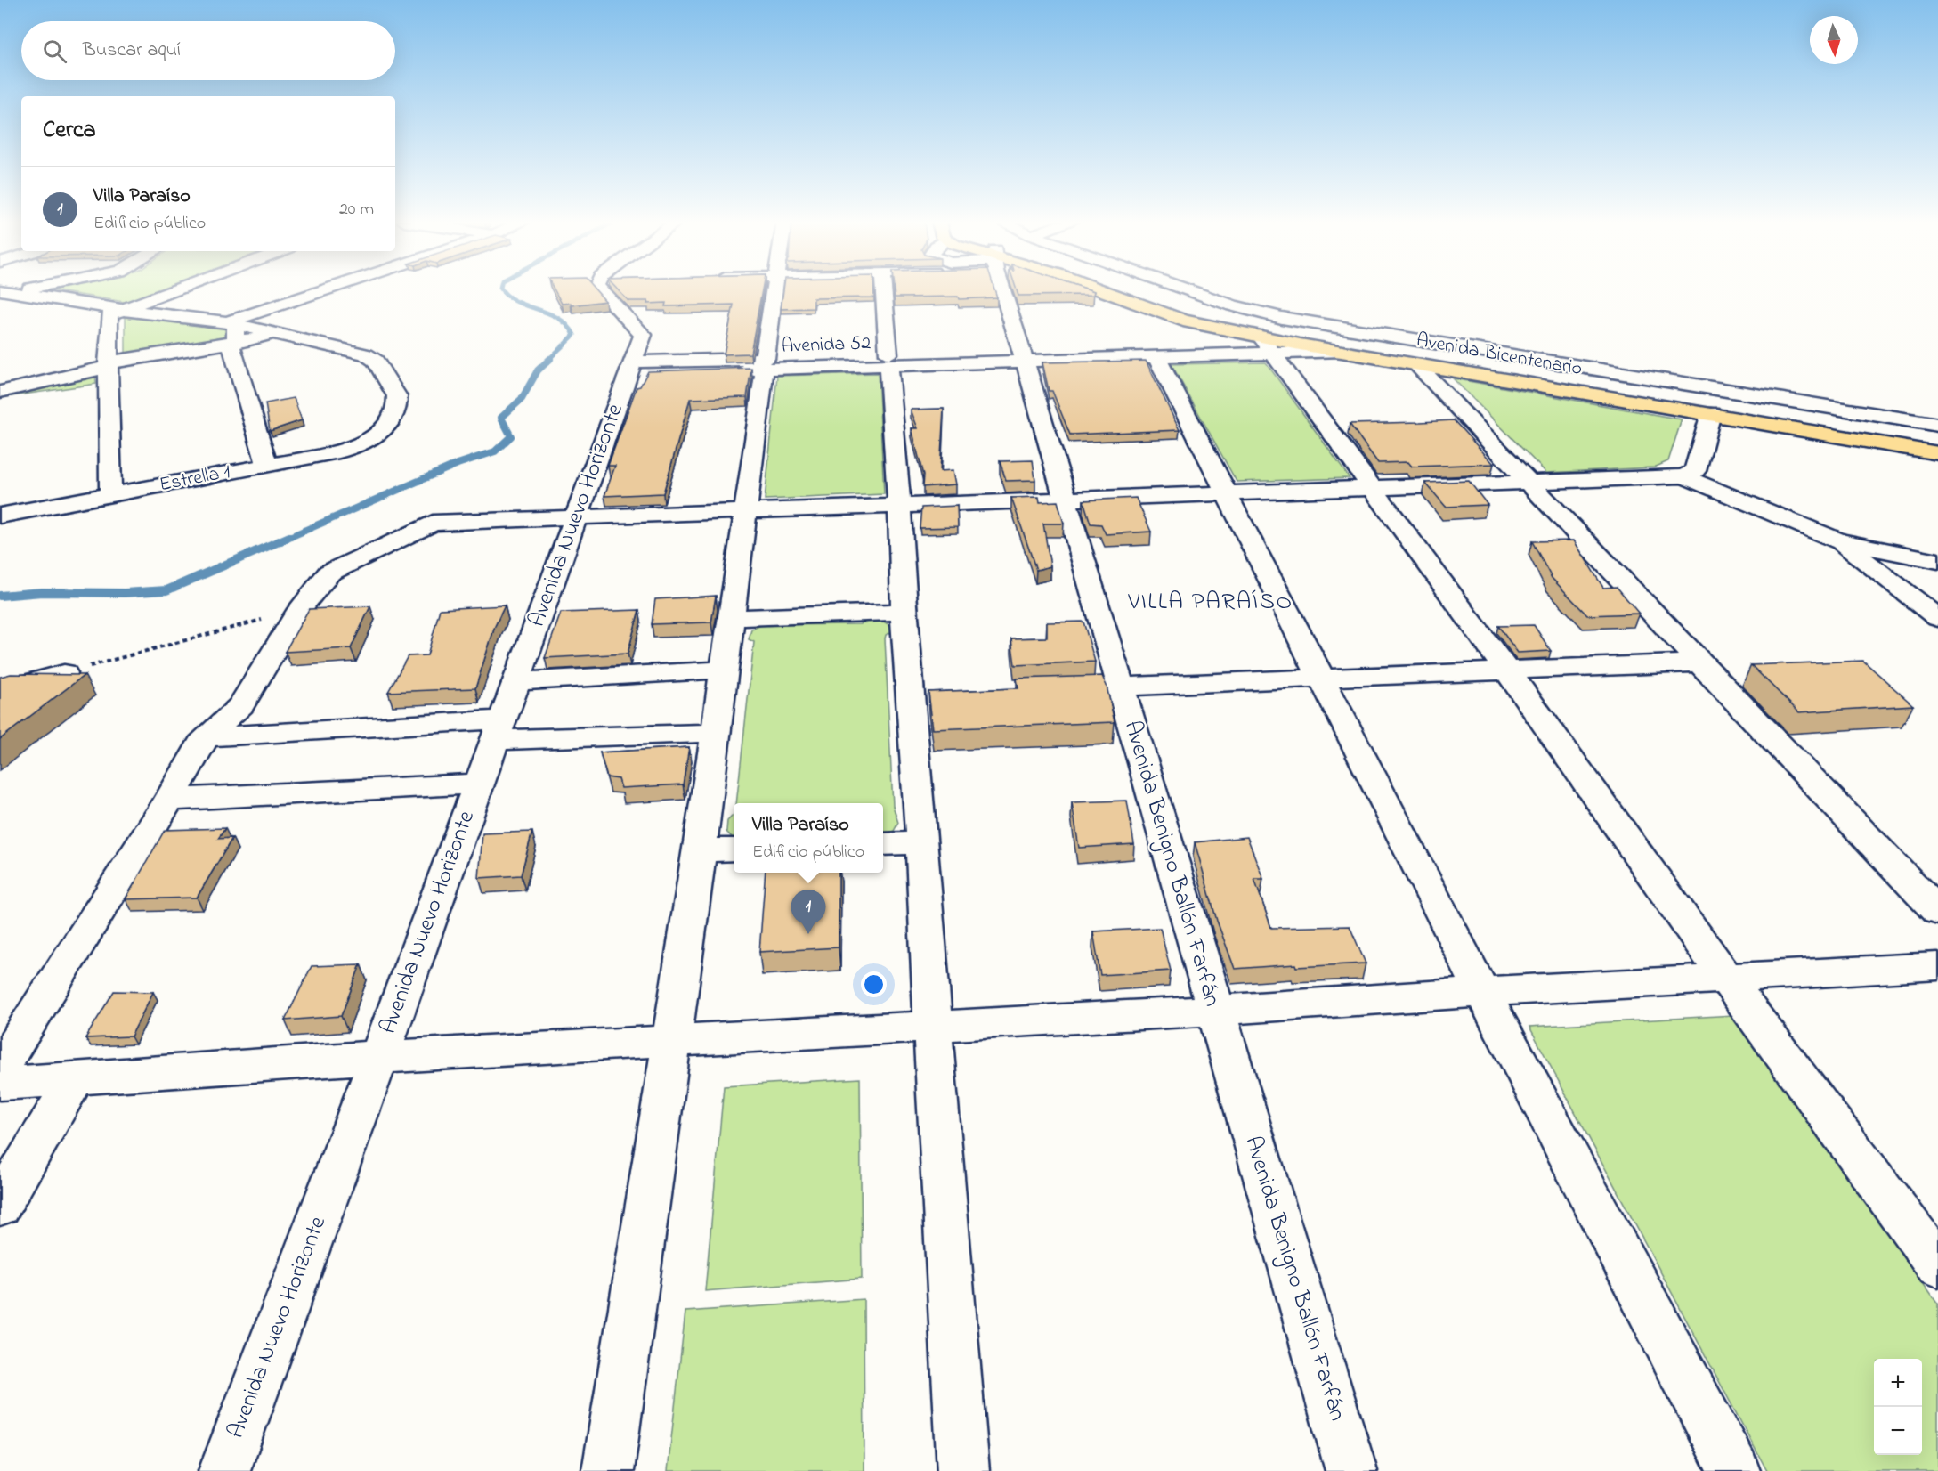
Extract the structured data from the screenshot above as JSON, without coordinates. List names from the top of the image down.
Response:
{
  "streets": {
    "main road": ["Avenida Bicentenario"],
    "street": [
      "Avenida 52",
      "Estrella 1",
      "Avenida Nuevo Horizonte",
      "Avenida Benigno Ballón Farfán"
    ]
  },
  "crossings": [
    ["Avenida 52", "Avenida Bicentenario"],
    ["Avenida 52", "Avenida Nuevo Horizonte"],
    ["Avenida 52", "Avenida Benigno Ballón Farfán"]
  ],
  "districts": ["VILLA PARAÍSO"],
  "north": "bottom",
  "page": {
    "search": "Buscar aquí",
    "heading": "Cerca",
    "list": [
      {
        "mark": "1",
        "name": "Villa Paraíso",
        "note": "Edificio público",
        "value": "20 m"
      }
    ],
    "popup": ["Villa Paraíso", "Edificio público"],
    "pins": "1",
    "map_buttons": ["+", "−"]
  }
}
